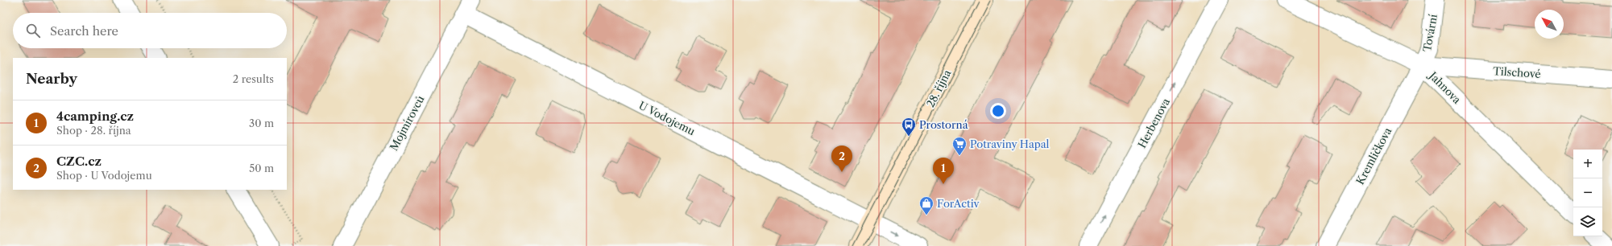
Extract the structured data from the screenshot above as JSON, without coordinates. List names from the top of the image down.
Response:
{
  "streets": {
    "main road": ["28. října"],
    "street": [
      "Tovární",
      "Tilschové",
      "Jahnova",
      "U Vodojemu",
      "Mojmírovců",
      "Herbenova",
      "Kremličkova"
    ]
  },
  "crossings": [
    ["Tovární", "Tilschové"],
    ["Tovární", "Jahnova"],
    ["Tovární", "Kremličkova"],
    ["Tilschové", "Jahnova"],
    ["Tilschové", "Kremličkova"],
    ["Jahnova", "Kremličkova"],
    ["28. října", "U Vodojemu"],
    ["U Vodojemu", "Mojmírovců"]
  ],
  "one_way": ["Herbenova"],
  "places": {
    "bus stop": ["Prostorná"],
    "supermarket": ["Potraviny Hapal"],
    "shop": ["ForActiv"]
  },
  "north": "top left",
  "page": {
    "search": "Search here",
    "heading": ["Nearby", "2 results"],
    "list": [
      {
        "mark": "1",
        "name": "4camping.cz",
        "note": "Shop · 28. října",
        "value": "30 m"
      },
      {
        "mark": "2",
        "name": "CZC.cz",
        "note": "Shop · U Vodojemu",
        "value": "50 m"
      }
    ],
    "pins": ["2", "1"],
    "map_buttons": ["+", "−"]
  }
}
